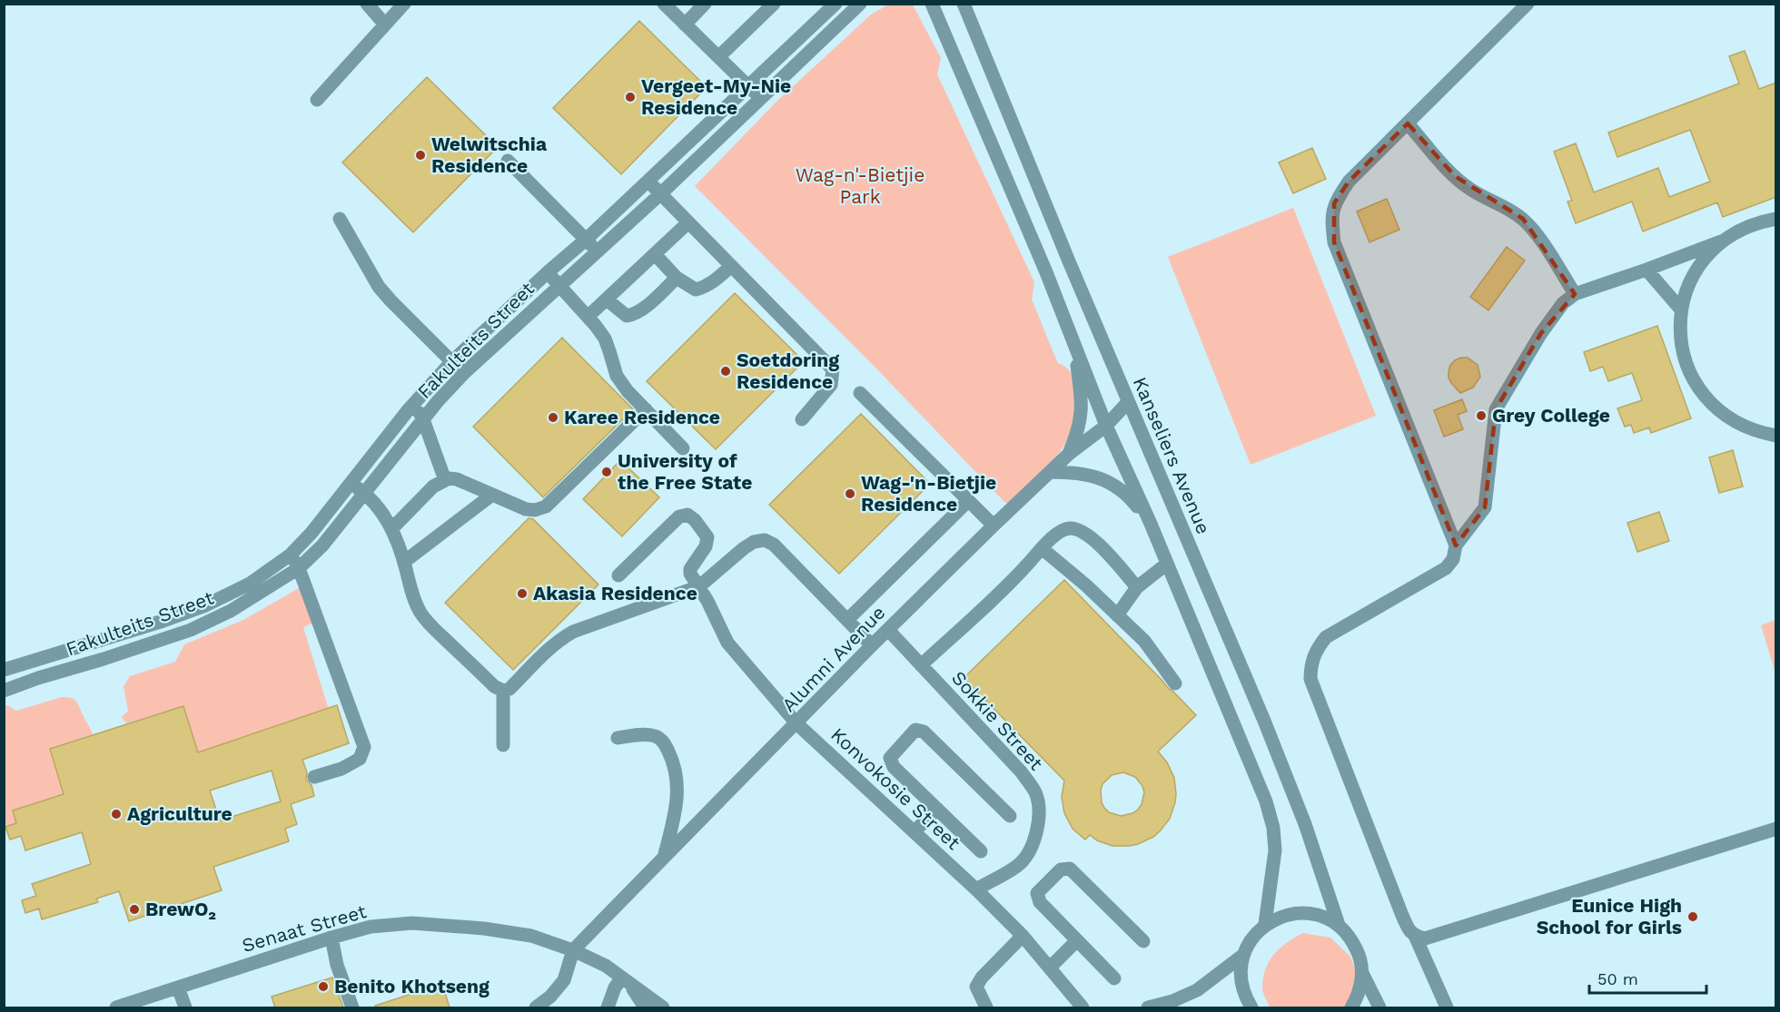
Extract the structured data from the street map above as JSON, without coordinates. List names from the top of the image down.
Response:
{
  "streets": {
    "street": [
      "Fakulteits Street",
      "Kanseliers Avenue",
      "Alumni Avenue",
      "Sokkie Street",
      "Konvokosie Street",
      "Senaat Street"
    ]
  },
  "crossings": [
    ["Kanseliers Avenue", "Alumni Avenue"],
    ["Alumni Avenue", "Sokkie Street"],
    ["Alumni Avenue", "Konvokosie Street"],
    ["Alumni Avenue", "Senaat Street"],
    ["Sokkie Street", "Konvokosie Street"]
  ],
  "parks": ["Wag-n'-Bietjie Park"],
  "places": [
    "Vergeet-My-Nie Residence",
    "Welwitschia Residence",
    "Soetdoring Residence",
    "Grey College",
    "Karee Residence",
    "University of the Free State",
    "Wag-'n-Bietjie Residence",
    "Akasia Residence",
    "Agriculture",
    "BrewO₂",
    "Eunice High School for Girls",
    "Benito Khotseng"
  ],
  "scale_bar": "50 m"
}
